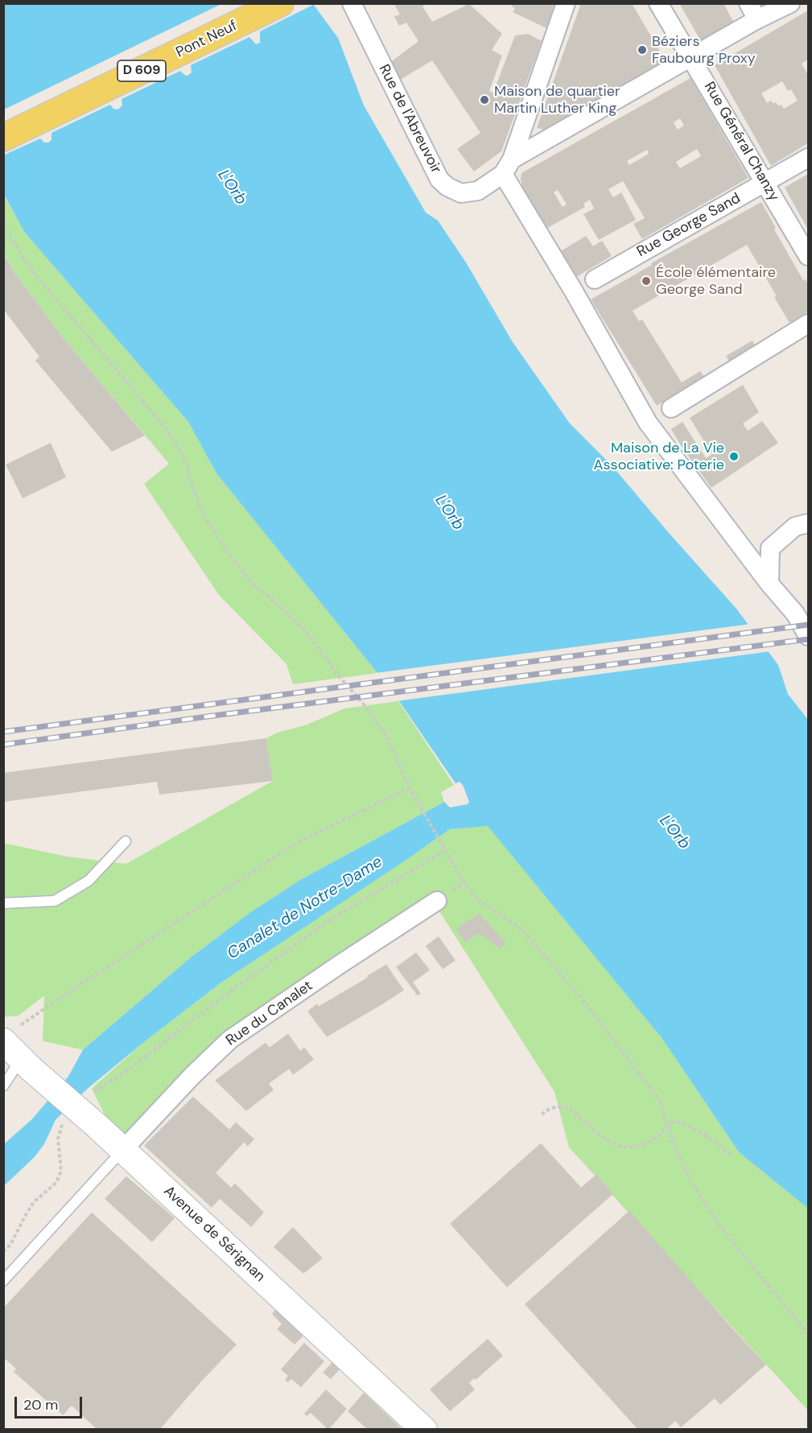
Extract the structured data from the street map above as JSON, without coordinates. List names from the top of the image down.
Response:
{
  "streets": {
    "main road": ["Pont Neuf", "D 609"],
    "street": [
      "Rue de l'Abreuvoir",
      "Rue Général Chanzy",
      "Rue George Sand",
      "Rue du Canalet",
      "Avenue de Sérignan"
    ]
  },
  "crossings": [
    ["Rue de l'Abreuvoir", "Rue Général Chanzy"],
    ["Rue Général Chanzy", "Rue George Sand"],
    ["Rue du Canalet", "Avenue de Sérignan"]
  ],
  "water": ["L'Orb", "Canalet de Notre-Dame"],
  "places": [
    "Béziers Faubourg Proxy",
    "Maison de quartier Martin Luther King",
    "École élémentaire George Sand",
    "Maison de La Vie Associative: Poterie"
  ],
  "scale_bar": "20 m"
}
